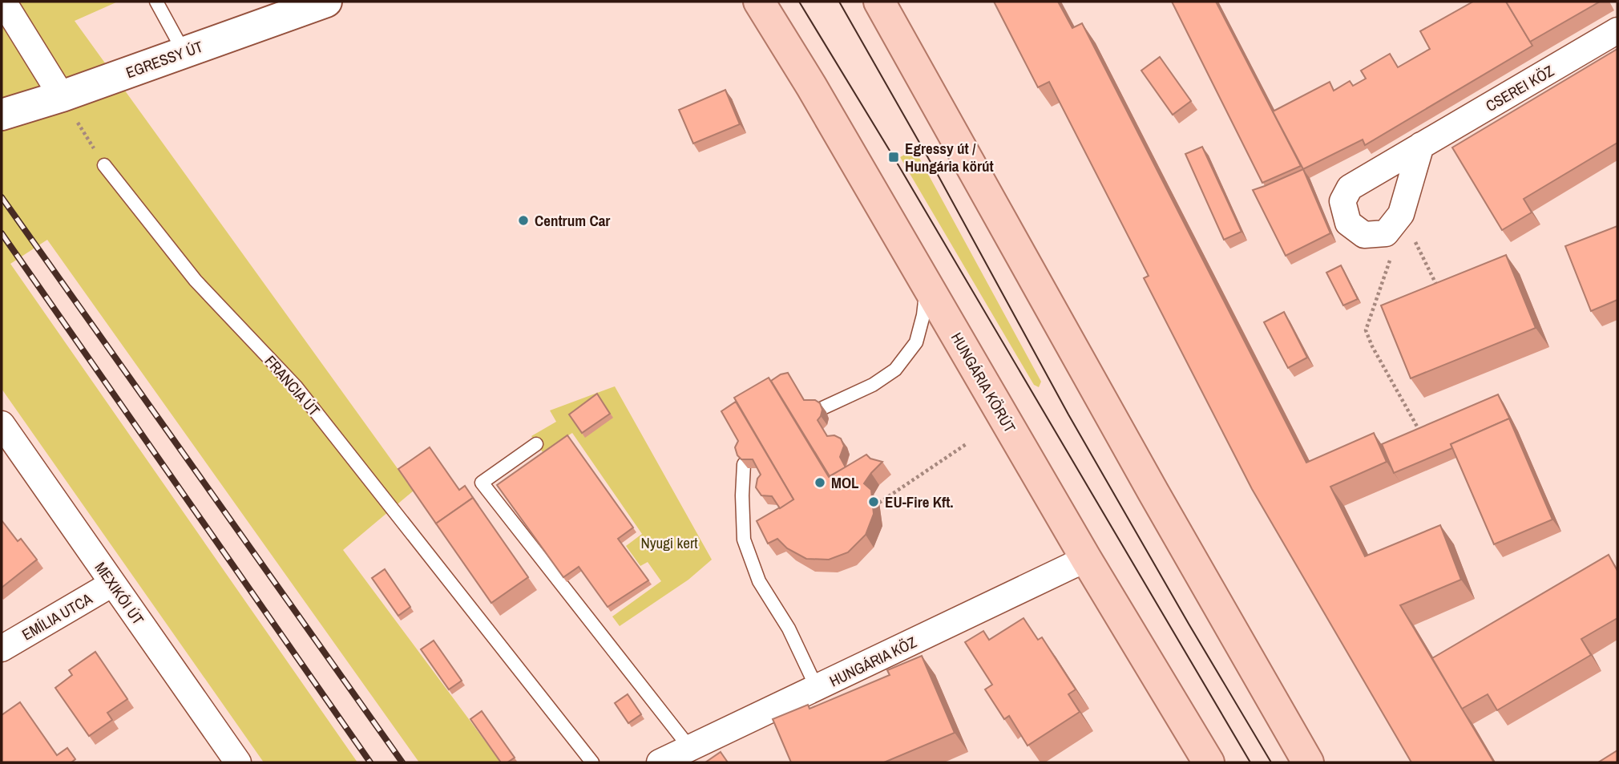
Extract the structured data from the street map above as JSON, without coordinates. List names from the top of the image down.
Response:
{
  "streets": {
    "main road": ["HUNGÁRIA KÖRÚT"],
    "street": [
      "EGRESSY ÚT",
      "CSEREI KÖZ",
      "MEXIKÓI ÚT",
      "EMÍLIA UTCA",
      "HUNGÁRIA KÖZ"
    ],
    "lane": ["FRANCIA ÚT"]
  },
  "crossings": [
    ["HUNGÁRIA KÖRÚT", "HUNGÁRIA KÖZ"],
    ["MEXIKÓI ÚT", "EMÍLIA UTCA"]
  ],
  "parks": ["Nyugi kert"],
  "places": {
    "transit": ["Egressy út / Hungária körút"],
    "other": ["Centrum Car", "MOL", "EU-Fire Kft."]
  }
}
